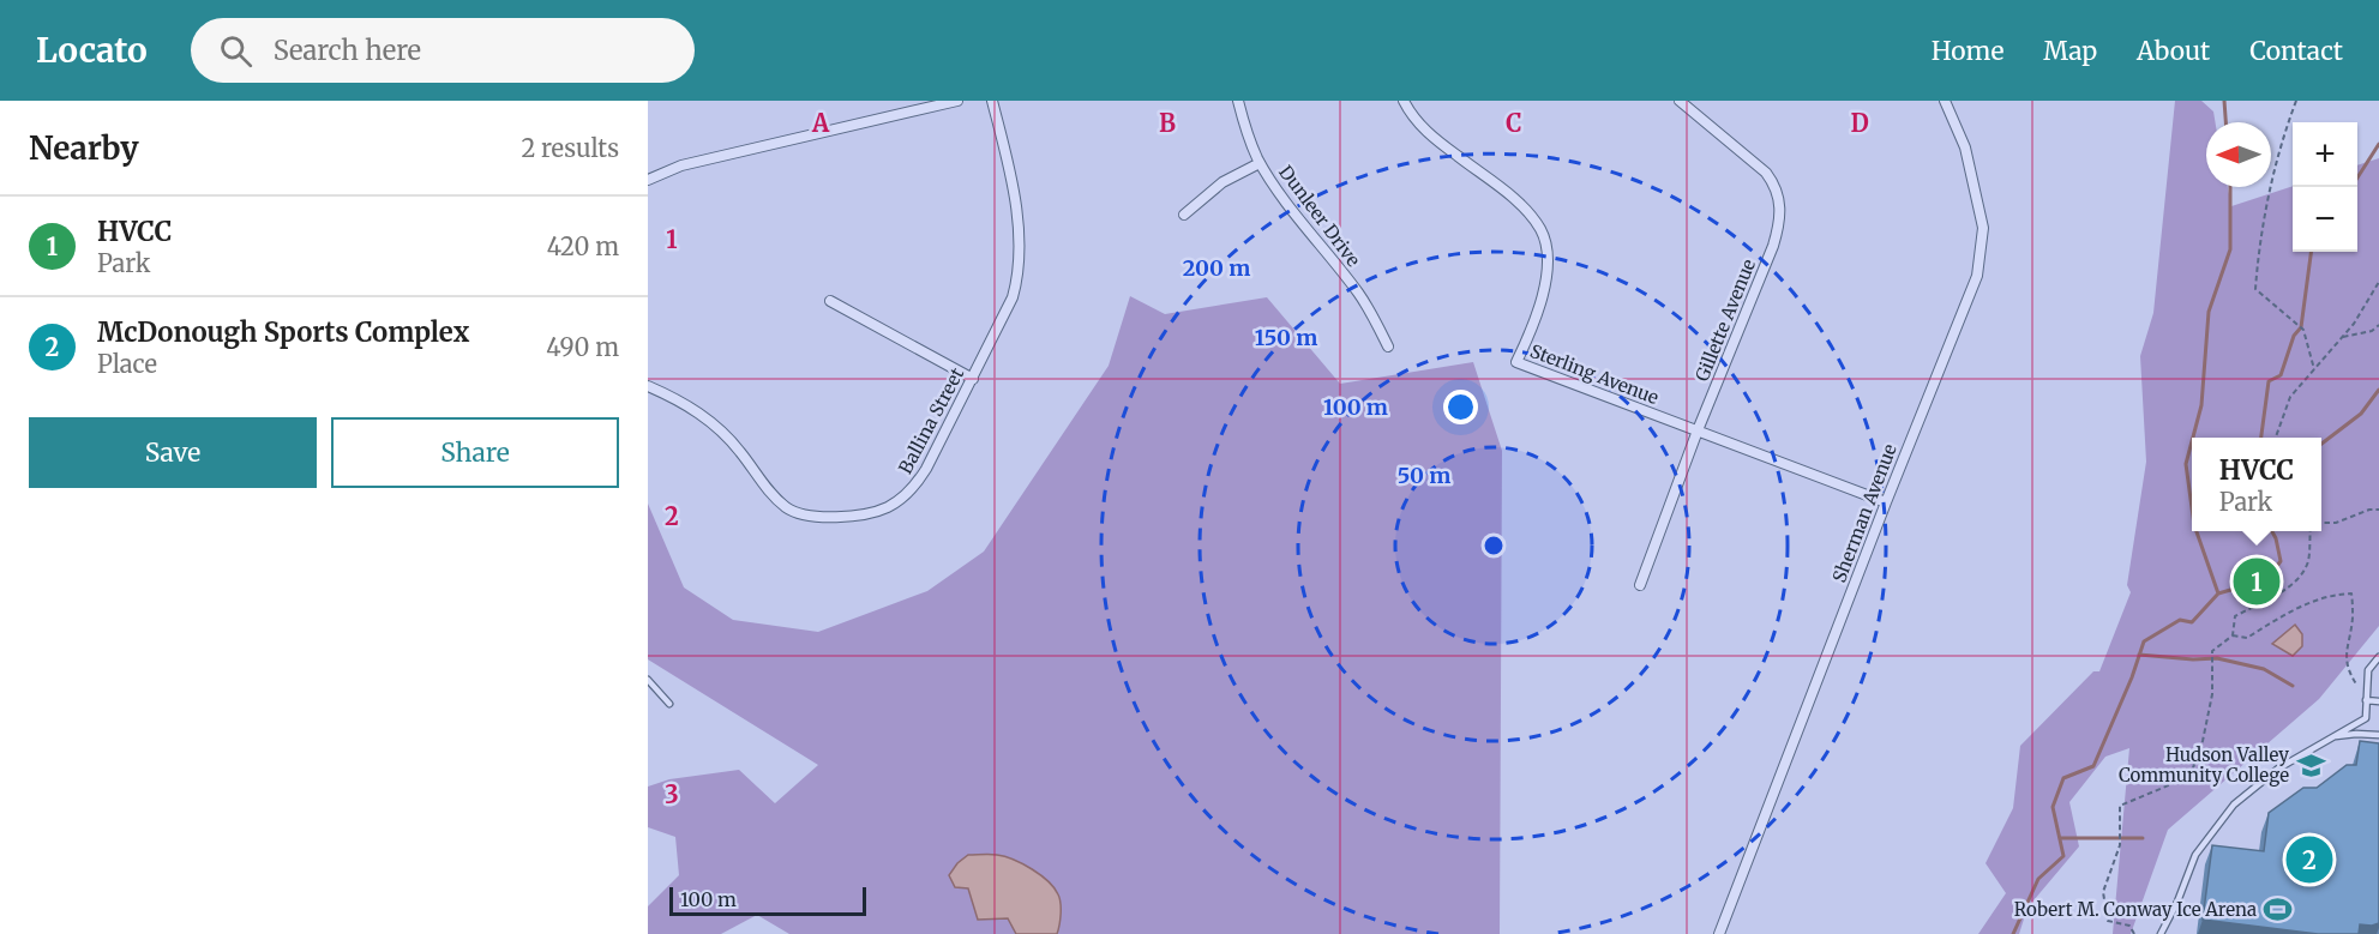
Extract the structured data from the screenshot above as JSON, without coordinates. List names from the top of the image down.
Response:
{
  "streets": {
    "street": [
      "Dunleer Drive",
      "Gillette Avenue",
      "Sterling Avenue",
      "Ballina Street",
      "Sherman Avenue"
    ]
  },
  "crossings": [
    ["Gillette Avenue", "Sterling Avenue"],
    ["Sterling Avenue", "Sherman Avenue"]
  ],
  "places": {
    "school or university": ["Hudson Valley Community College"],
    "sports": ["Robert M. Conway Ice Arena"]
  },
  "scale_bar": "100 m",
  "north": "left",
  "page": {
    "header": "Locato",
    "search": "Search here",
    "nav": [
      "Home",
      "Map",
      "About",
      "Contact"
    ],
    "heading": ["Nearby", "2 results"],
    "map_buttons": ["+", "−"],
    "list": [
      {
        "mark": "1",
        "name": "HVCC",
        "note": "Park",
        "value": "420 m"
      },
      {
        "mark": "2",
        "name": "McDonough Sports Complex",
        "note": "Place",
        "value": "490 m"
      }
    ],
    "buttons": ["Save", "Share"],
    "popup": ["HVCC", "Park"],
    "pins": ["1", "2"],
    "scale": "100 m"
  },
  "grid": {
    "columns": [
      "A",
      "B",
      "C",
      "D"
    ],
    "rows": ["1", "2", "3"]
  },
  "rings": [
    "200 m",
    "150 m",
    "100 m",
    "50 m"
  ]
}
